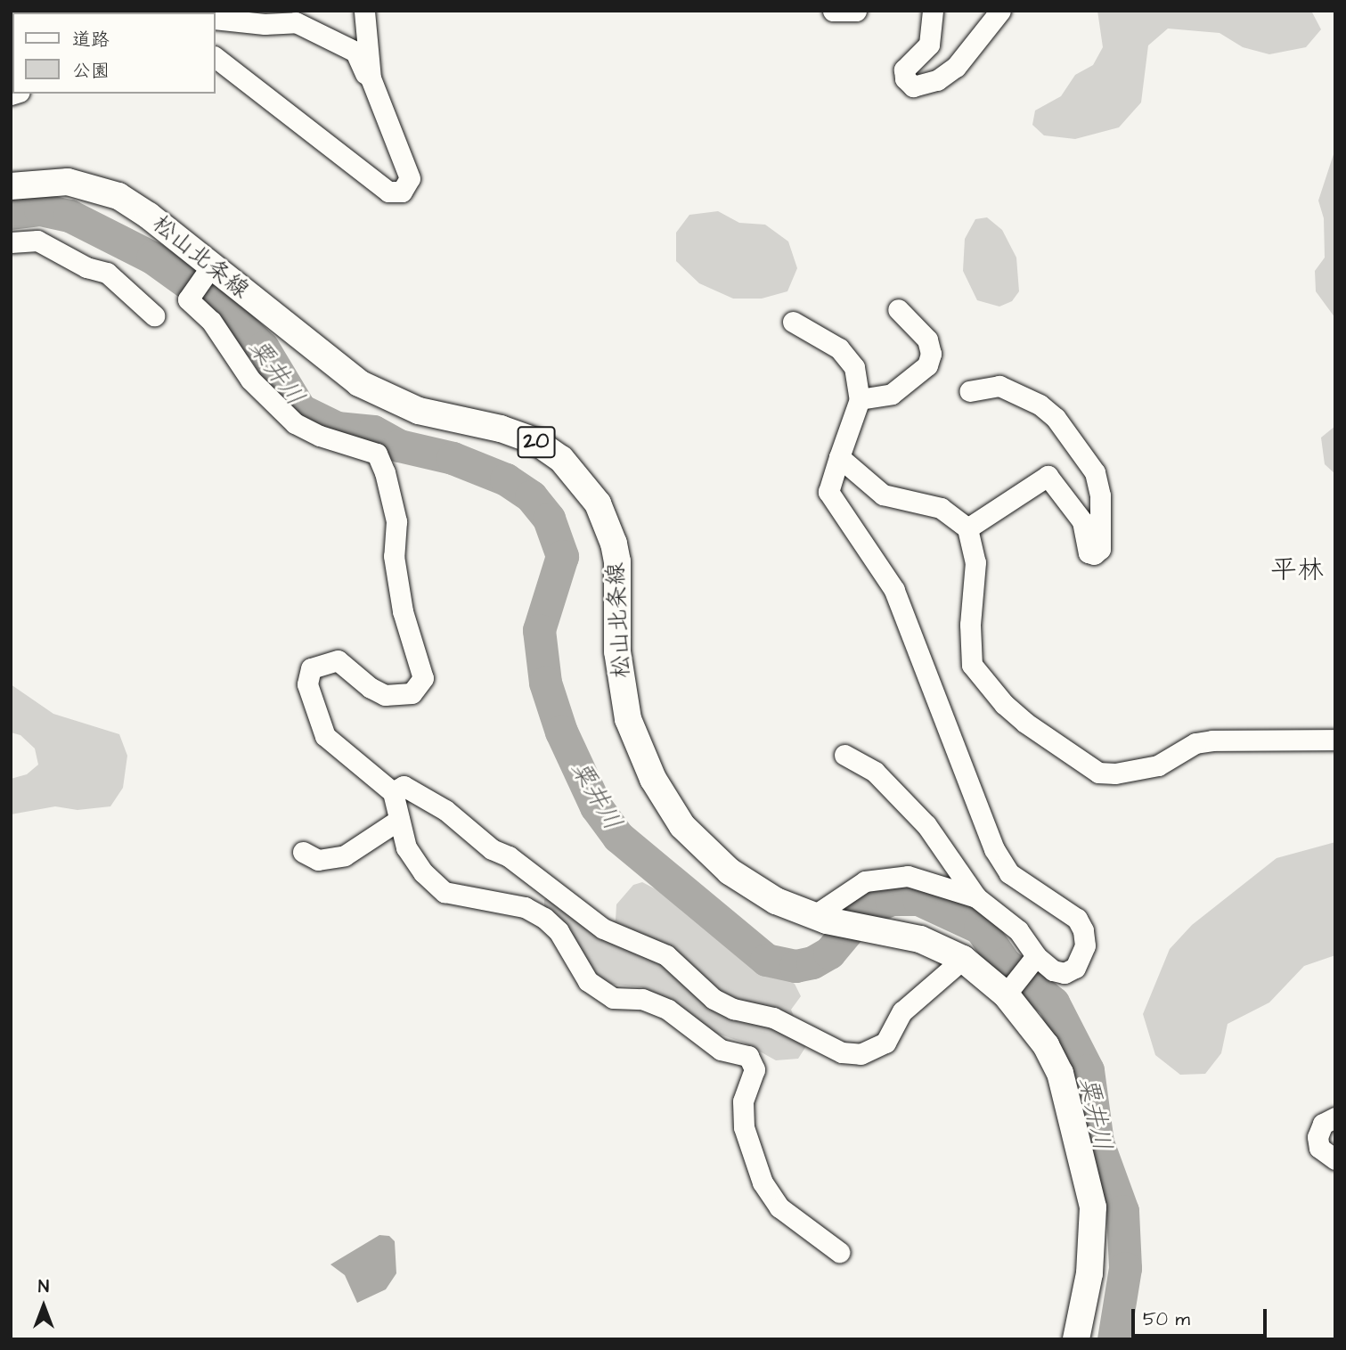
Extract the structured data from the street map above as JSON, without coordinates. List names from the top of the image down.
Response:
{
  "streets": {
    "main road": ["松山北条線", "20"]
  },
  "districts": ["平林"],
  "water": ["粟井川"],
  "legend": ["道路", "公園"],
  "scale_bar": "50 m",
  "north": "top"
}
